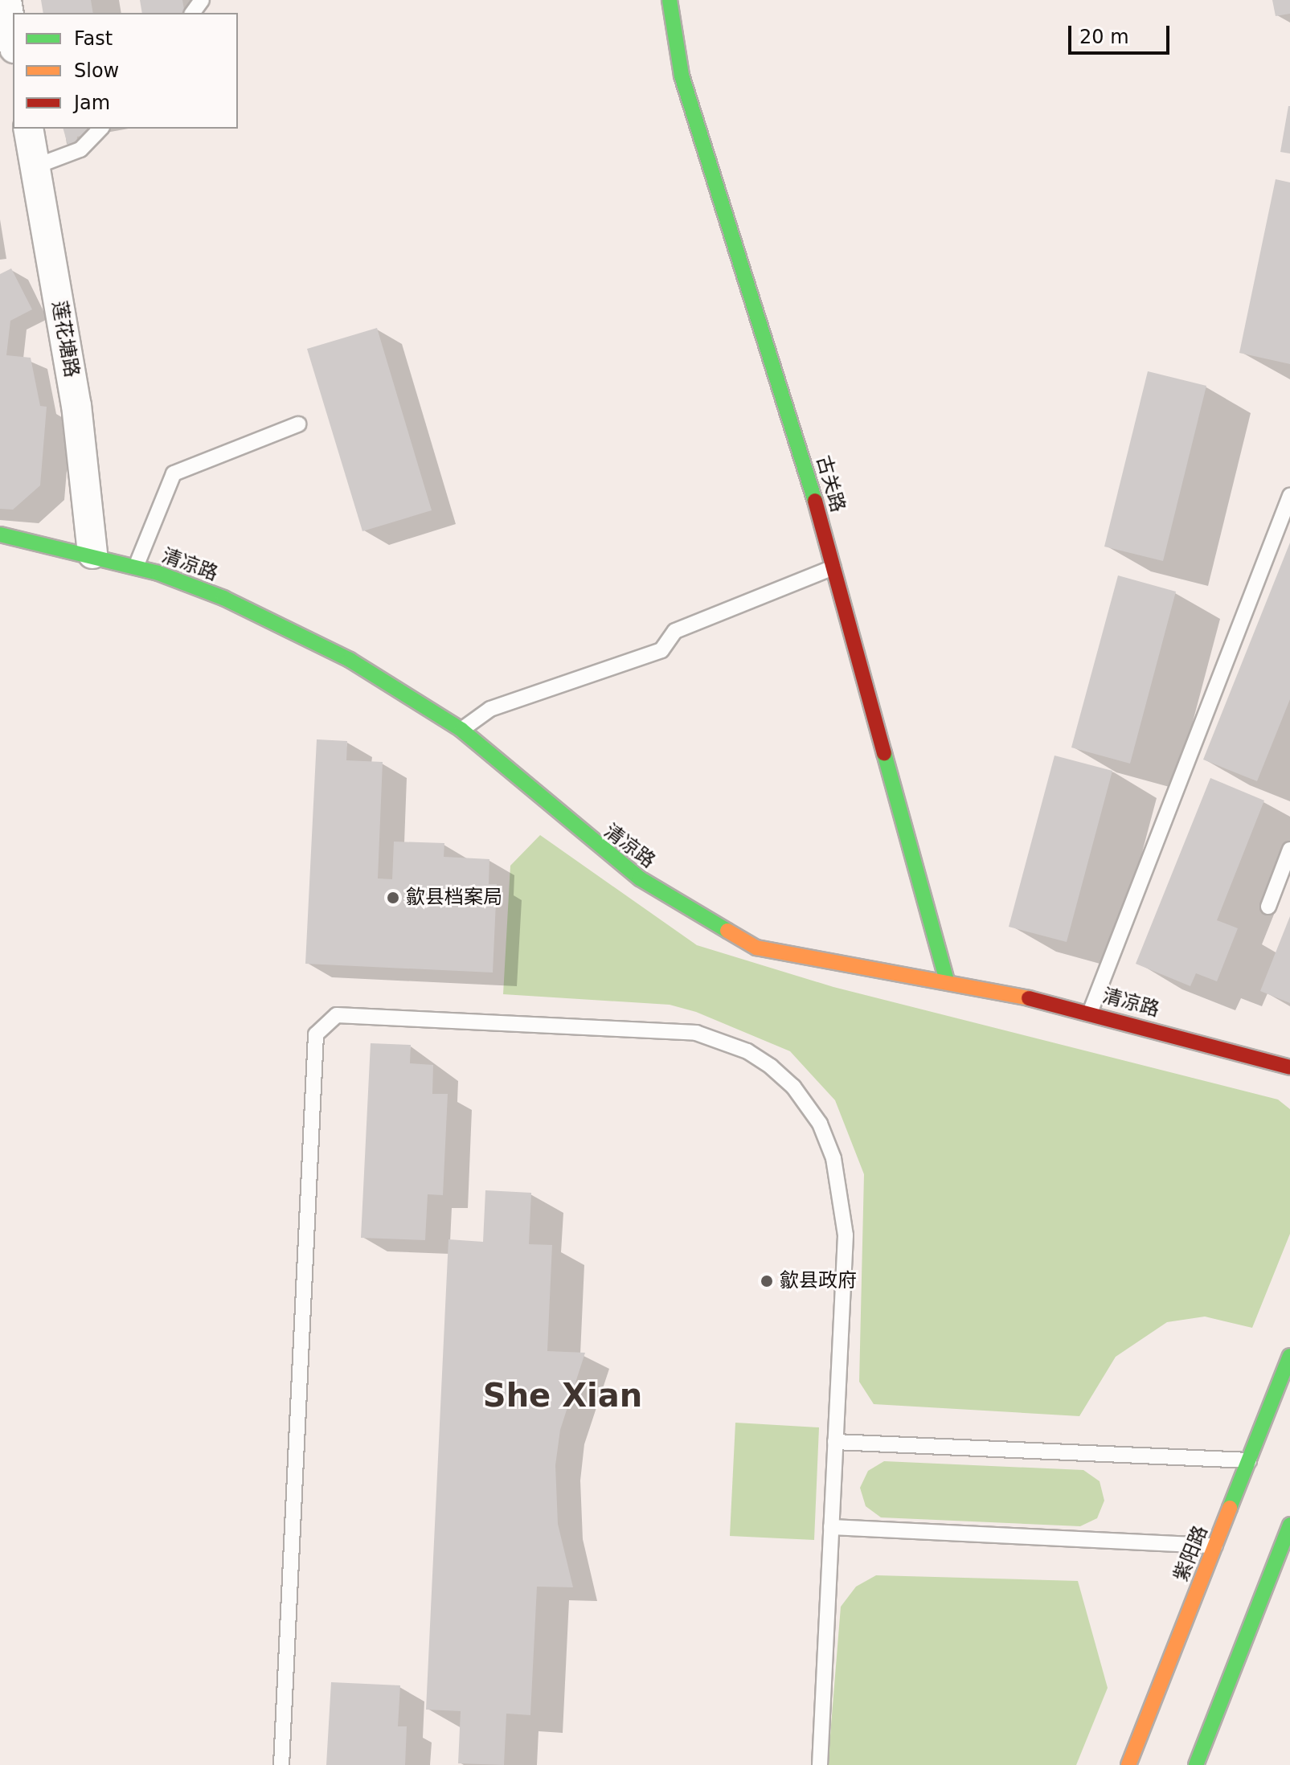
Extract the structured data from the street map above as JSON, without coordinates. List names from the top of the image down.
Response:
{
  "streets": {
    "street": [
      "莲花塘路",
      "古关路",
      "清凉路",
      "紫阳路"
    ]
  },
  "crossings": [
    ["莲花塘路", "清凉路"],
    ["古关路", "清凉路"]
  ],
  "districts": ["She Xian"],
  "places": ["歙县档案局", "歙县政府"],
  "legend": ["Fast", "Slow", "Jam"],
  "scale_bar": "20 m"
}
